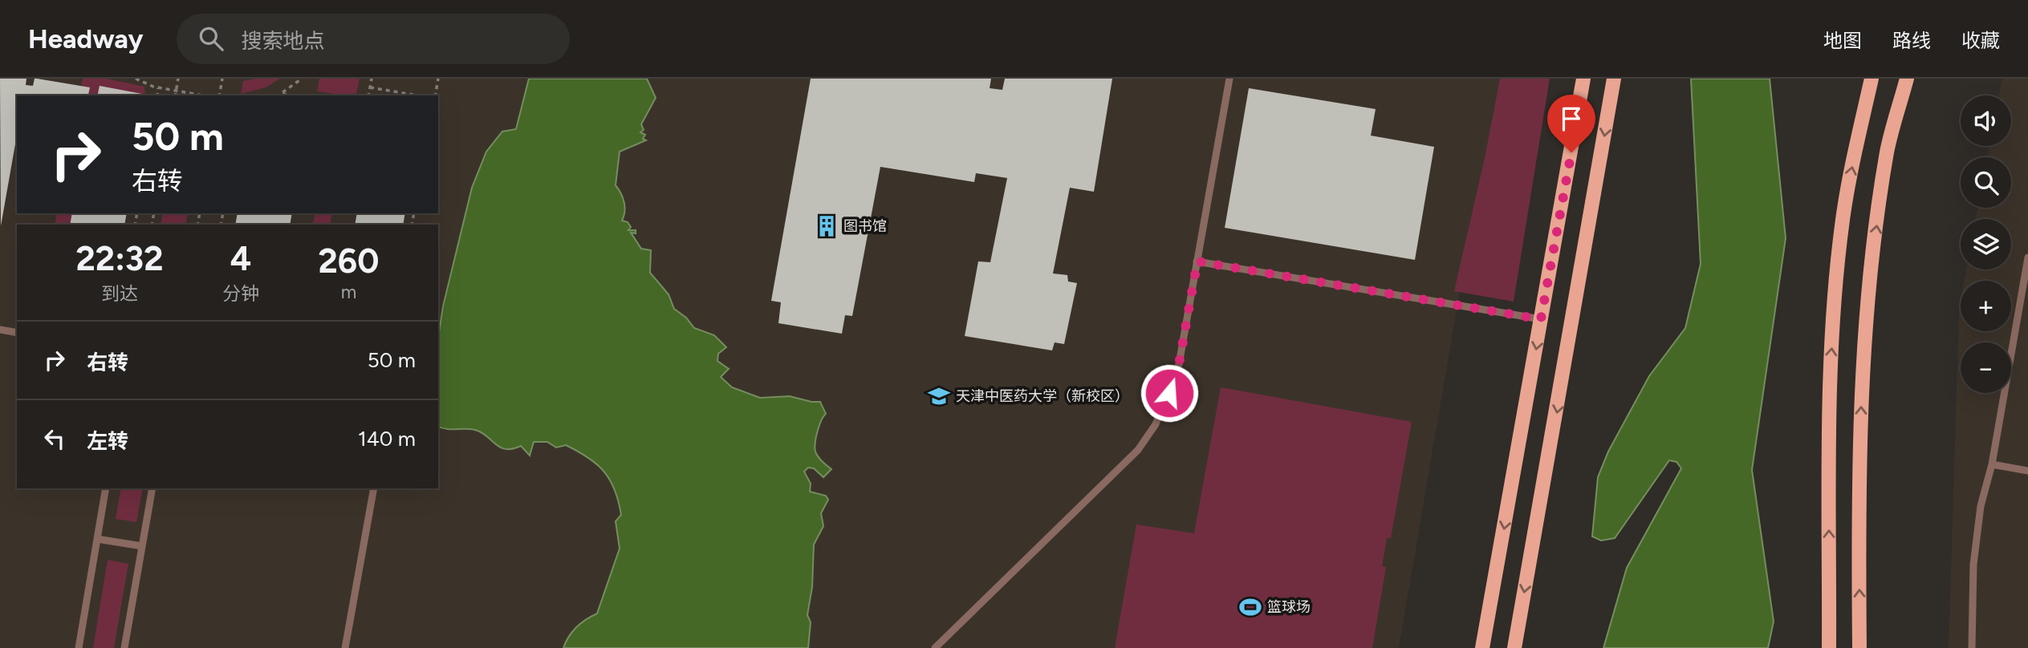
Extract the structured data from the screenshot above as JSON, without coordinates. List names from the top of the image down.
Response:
{
  "places": {
    "building": ["图书馆"],
    "school or university": ["天津中医药大学（新校区）"],
    "sports": ["篮球场"]
  },
  "page": {
    "header": "Headway",
    "search": "搜索地点",
    "nav": ["地图", "路线", "收藏"],
    "map_buttons": ["+", "−"],
    "turn": ["50 m", "右转"],
    "eta": [
      "22:32",
      "到达",
      "4",
      "分钟",
      "260",
      "m"
    ],
    "list": [
      {
        "name": "右转",
        "value": "50 m"
      },
      {
        "name": "左转",
        "value": "140 m"
      }
    ]
  }
}
